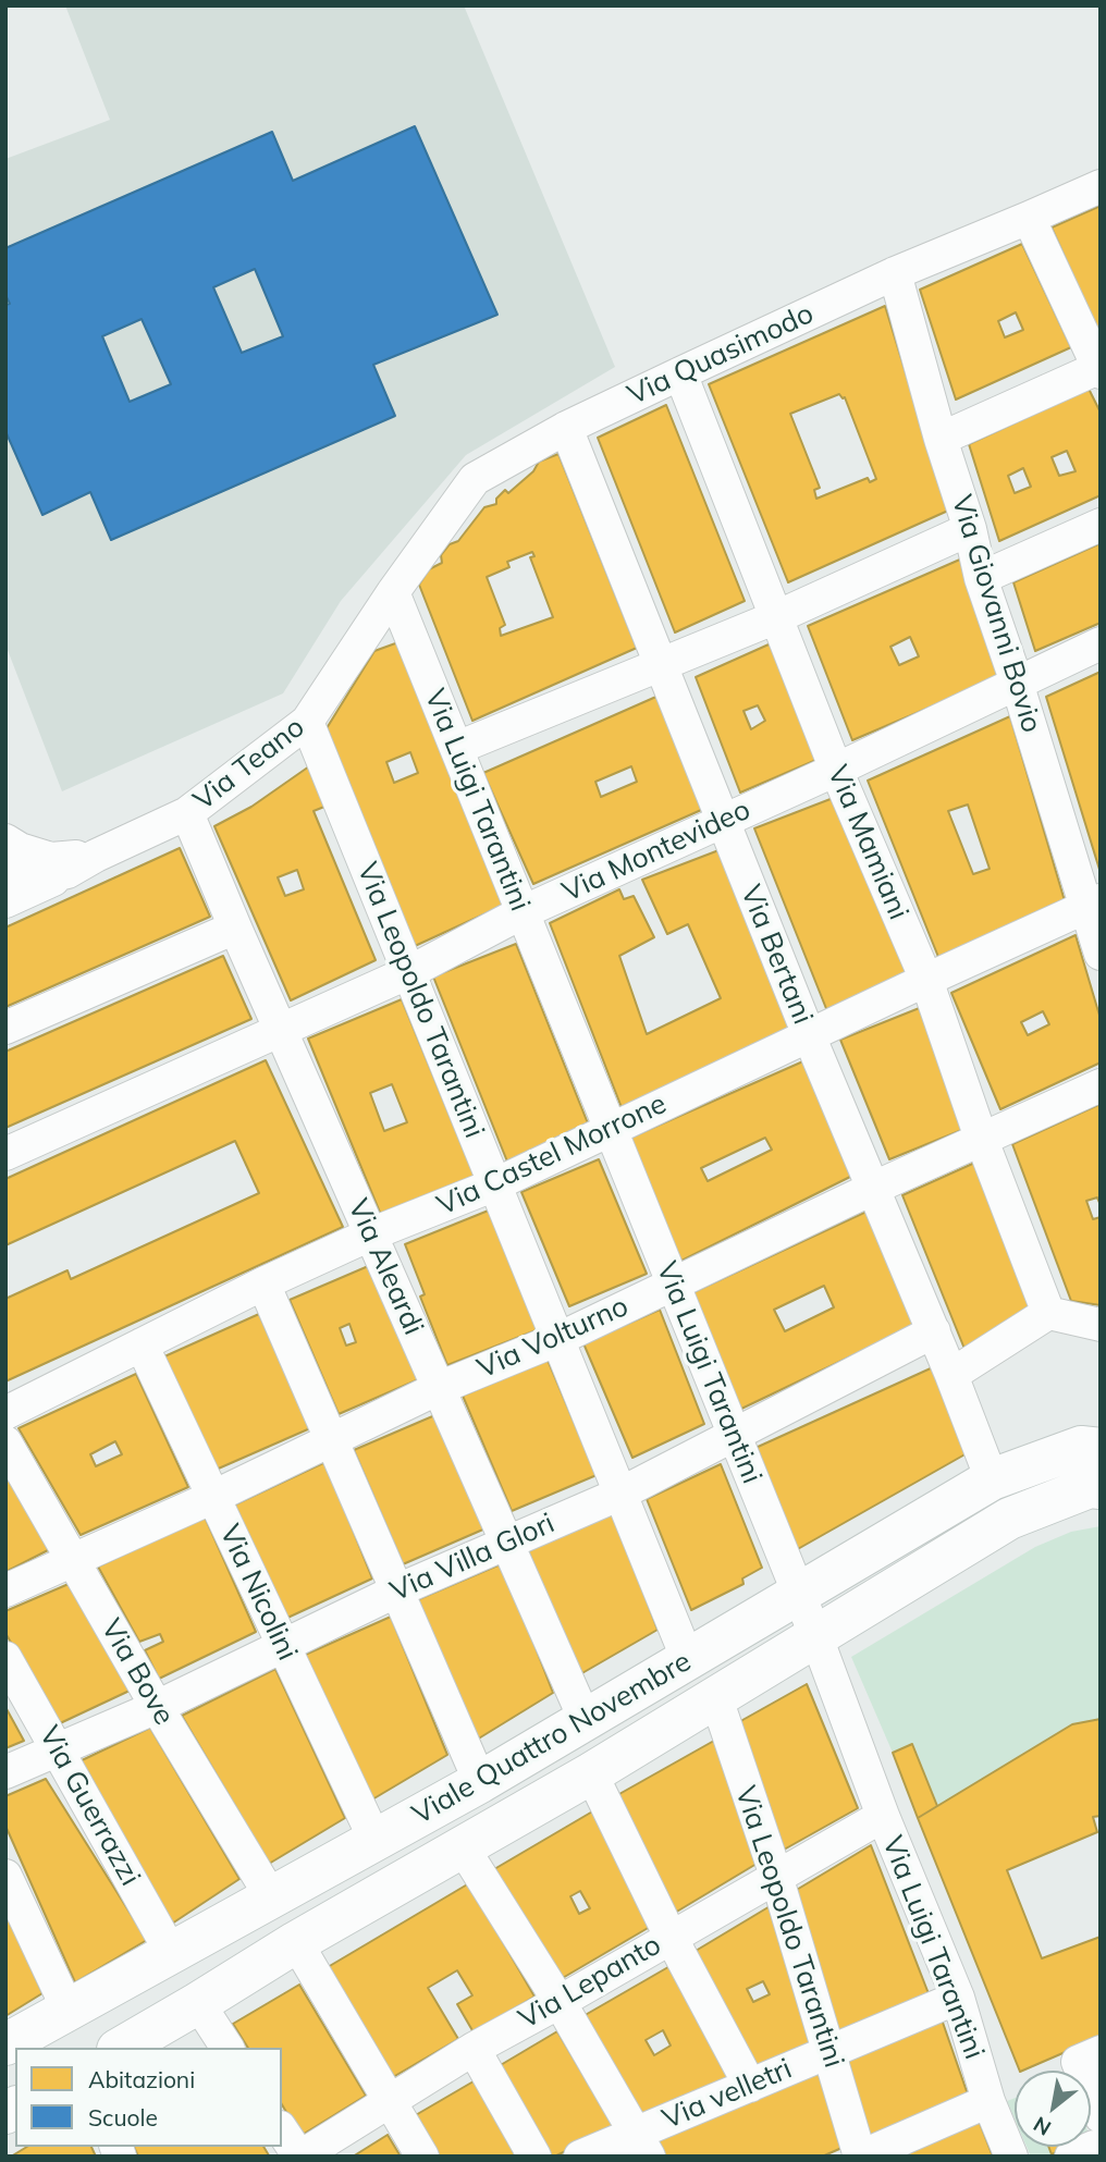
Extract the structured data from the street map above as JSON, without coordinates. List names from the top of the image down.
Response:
{
  "streets": {
    "main road": ["Viale Quattro Novembre"],
    "street": [
      "Via Quasimodo",
      "Via Giovanni Bovio",
      "Via Teano",
      "Via Luigi Tarantini",
      "Via Mamiani",
      "Via Montevideo",
      "Via Bertani",
      "Via Leopoldo Tarantini",
      "Via Castel Morrone",
      "Via Aleardi",
      "Via Volturno",
      "Via Villa Glori",
      "Via Nicolini",
      "Via Bove",
      "Via Guerrazzi",
      "Via Lepanto",
      "Via velletri"
    ]
  },
  "crossings": [
    ["Via Quasimodo", "Via Giovanni Bovio"],
    ["Via Quasimodo", "Via Teano"],
    ["Via Quasimodo", "Via Luigi Tarantini"],
    ["Via Quasimodo", "Via Mamiani"],
    ["Via Quasimodo", "Via Bertani"],
    ["Via Giovanni Bovio", "Via Montevideo"],
    ["Via Giovanni Bovio", "Via Castel Morrone"],
    ["Via Teano", "Via Luigi Tarantini"],
    ["Via Teano", "Via Leopoldo Tarantini"],
    ["Via Teano", "Via Aleardi"],
    ["Via Luigi Tarantini", "Via Montevideo"],
    ["Via Luigi Tarantini", "Via Castel Morrone"],
    ["Via Luigi Tarantini", "Via Volturno"],
    ["Via Luigi Tarantini", "Via Villa Glori"],
    ["Via Luigi Tarantini", "Viale Quattro Novembre"],
    ["Via Luigi Tarantini", "Via Lepanto"],
    ["Via Luigi Tarantini", "Via velletri"],
    ["Via Mamiani", "Via Montevideo"],
    ["Via Mamiani", "Via Castel Morrone"],
    ["Via Mamiani", "Via Volturno"],
    ["Via Montevideo", "Via Bertani"],
    ["Via Montevideo", "Via Leopoldo Tarantini"],
    ["Via Montevideo", "Via Aleardi"],
    ["Via Bertani", "Via Castel Morrone"],
    ["Via Bertani", "Via Volturno"],
    ["Via Bertani", "Via Villa Glori"],
    ["Via Bertani", "Viale Quattro Novembre"],
    ["Via Leopoldo Tarantini", "Via Castel Morrone"],
    ["Via Leopoldo Tarantini", "Via Volturno"],
    ["Via Leopoldo Tarantini", "Via Villa Glori"],
    ["Via Leopoldo Tarantini", "Viale Quattro Novembre"],
    ["Via Leopoldo Tarantini", "Via Lepanto"],
    ["Via Leopoldo Tarantini", "Via velletri"],
    ["Via Castel Morrone", "Via Aleardi"],
    ["Via Castel Morrone", "Via Nicolini"],
    ["Via Aleardi", "Via Volturno"],
    ["Via Aleardi", "Via Villa Glori"],
    ["Via Aleardi", "Viale Quattro Novembre"],
    ["Via Volturno", "Via Nicolini"],
    ["Via Volturno", "Via Bove"],
    ["Via Villa Glori", "Via Nicolini"],
    ["Via Villa Glori", "Via Bove"],
    ["Via Villa Glori", "Via Guerrazzi"],
    ["Via Nicolini", "Viale Quattro Novembre"],
    ["Via Bove", "Viale Quattro Novembre"],
    ["Viale Quattro Novembre", "Via Guerrazzi"]
  ],
  "legend": ["Abitazioni", "Scuole"],
  "north": "bottom left"
}
